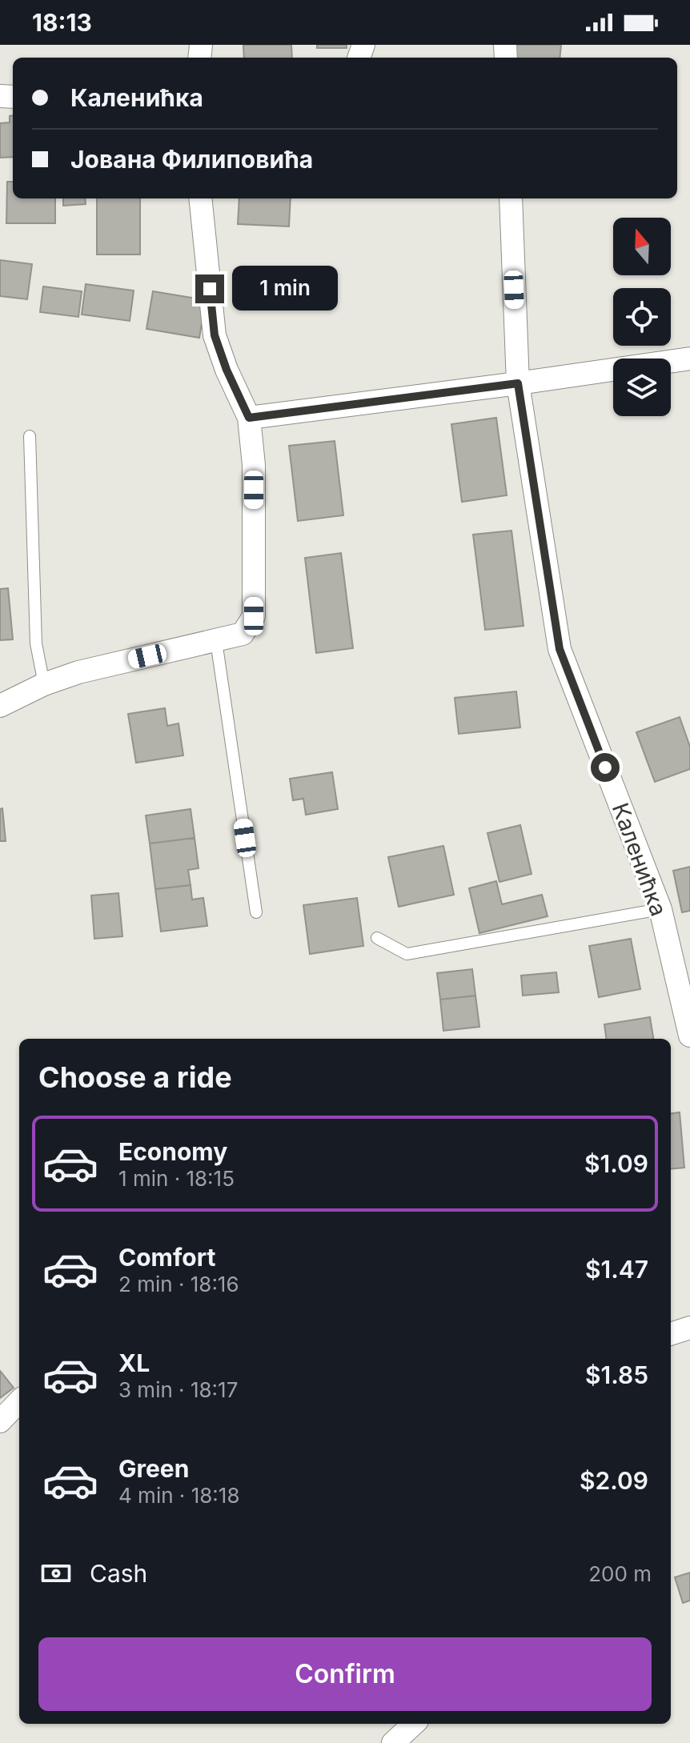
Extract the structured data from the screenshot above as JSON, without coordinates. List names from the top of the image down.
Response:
{
  "streets": {
    "street": ["Каленићка"]
  },
  "north": "top",
  "page": {
    "status": "18:13",
    "banner": ["Каленићка", "Јована Филиповића"],
    "bubble": "1 min",
    "heading": "Choose a ride",
    "list": [
      {
        "name": "Economy",
        "note": "1 min · 18:15",
        "value": "$1.09"
      },
      {
        "name": "Comfort",
        "note": "2 min · 18:16",
        "value": "$1.47"
      },
      {
        "name": "XL",
        "note": "3 min · 18:17",
        "value": "$1.85"
      },
      {
        "name": "Green",
        "note": "4 min · 18:18",
        "value": "$2.09"
      }
    ],
    "pay": ["Cash", "200 m"],
    "buttons": "Confirm"
  }
}
